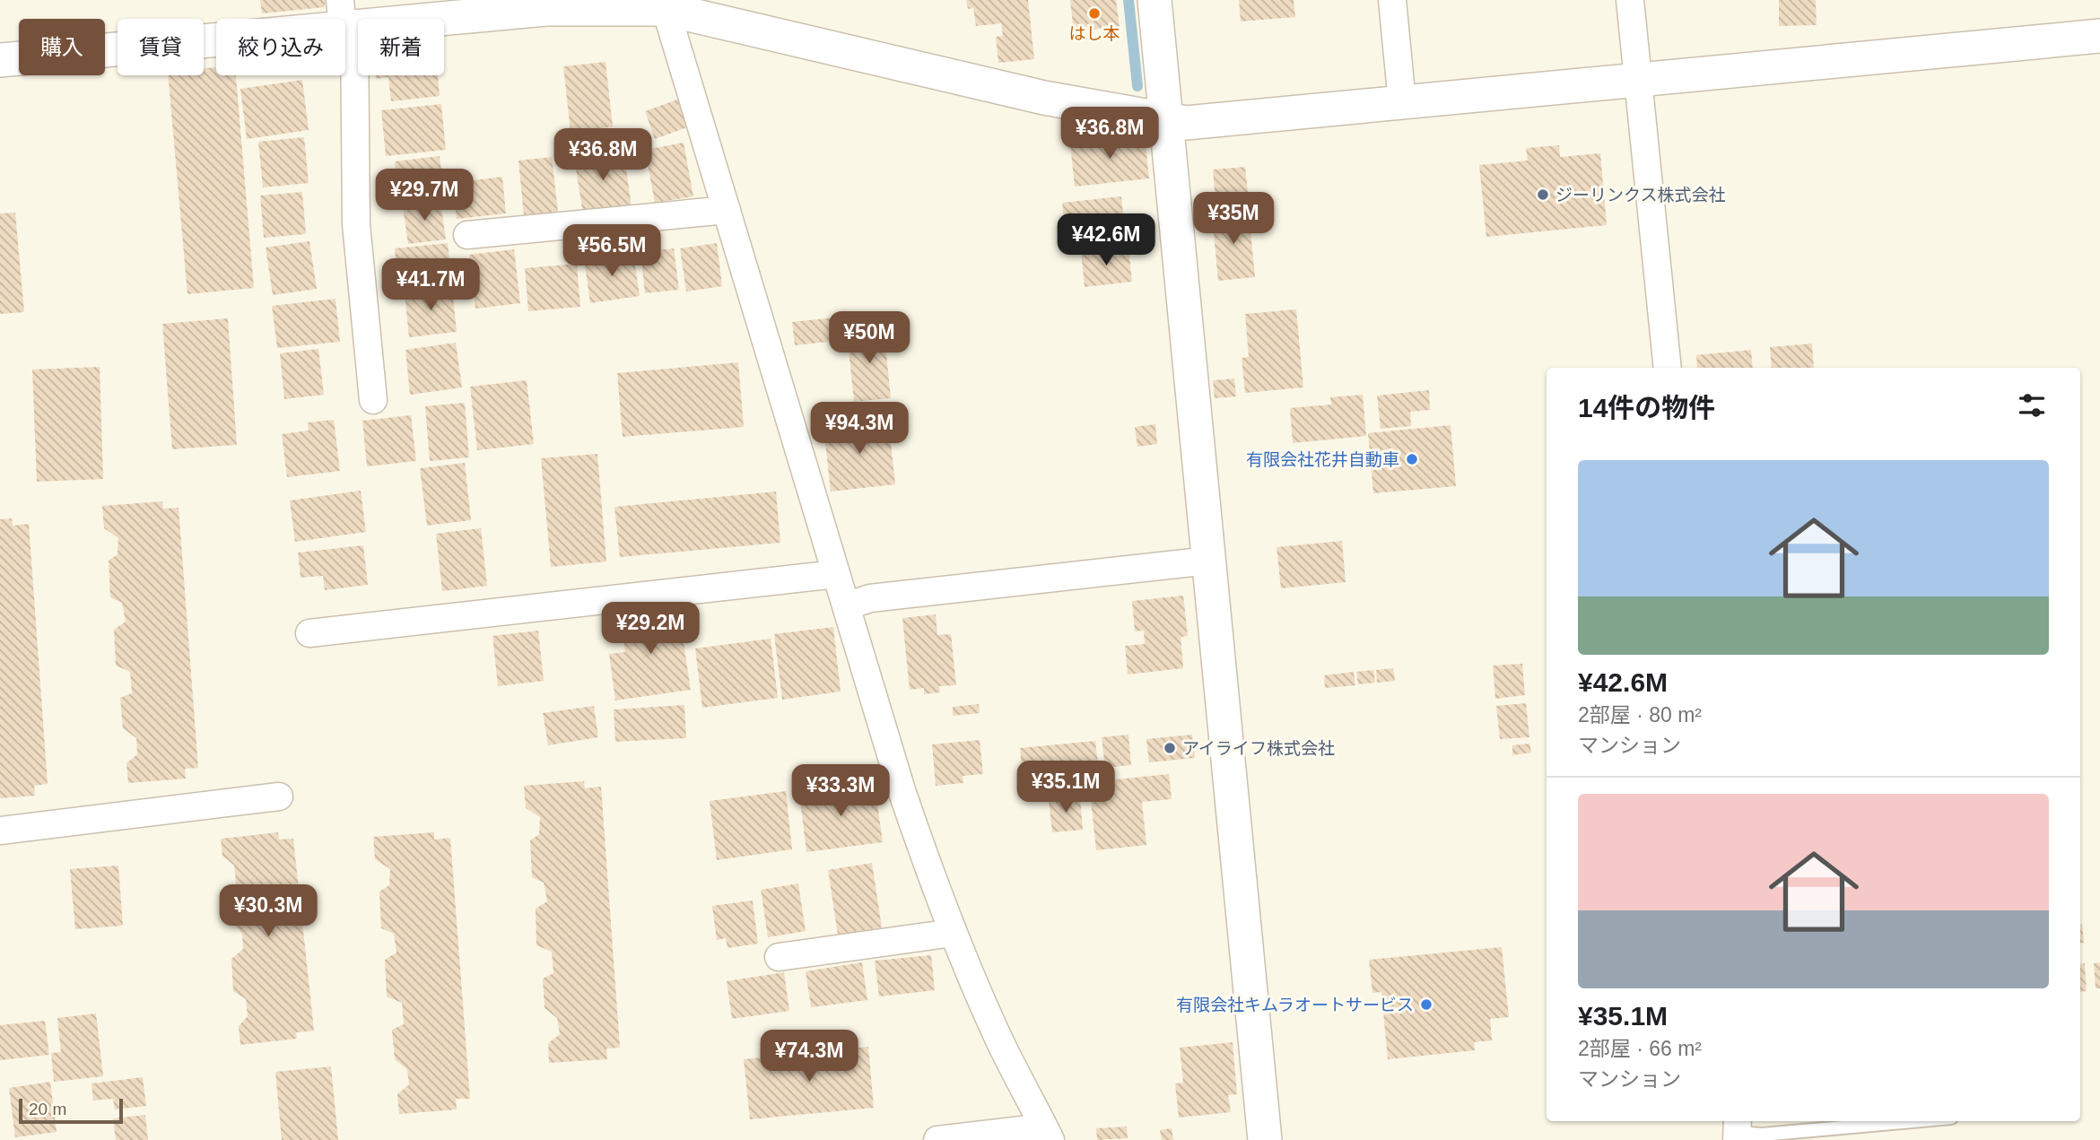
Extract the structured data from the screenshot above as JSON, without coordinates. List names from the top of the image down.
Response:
{
  "places": [
    "はし本",
    "ジーリンクス株式会社",
    "有限会社花井自動車",
    "アイライフ株式会社",
    "有限会社キムラオートサービス"
  ],
  "scale_bar": "20 m",
  "page": {
    "chip": [
      "購入",
      "賃貸",
      "絞り込み",
      "新着"
    ],
    "price": [
      "¥36.8M",
      "¥36.8M",
      "¥29.7M",
      "¥35M",
      "¥42.6M",
      "¥56.5M",
      "¥41.7M",
      "¥50M",
      "¥94.3M",
      "¥29.2M",
      "¥35.1M",
      "¥33.3M",
      "¥30.3M",
      "¥74.3M"
    ],
    "heading": "14件の物件",
    "list": [
      {
        "name": "¥42.6M",
        "note": "2部屋 · 80 m² · マンション"
      },
      {
        "name": "¥35.1M",
        "note": "2部屋 · 66 m² · マンション"
      }
    ],
    "scale": "20 m"
  }
}
